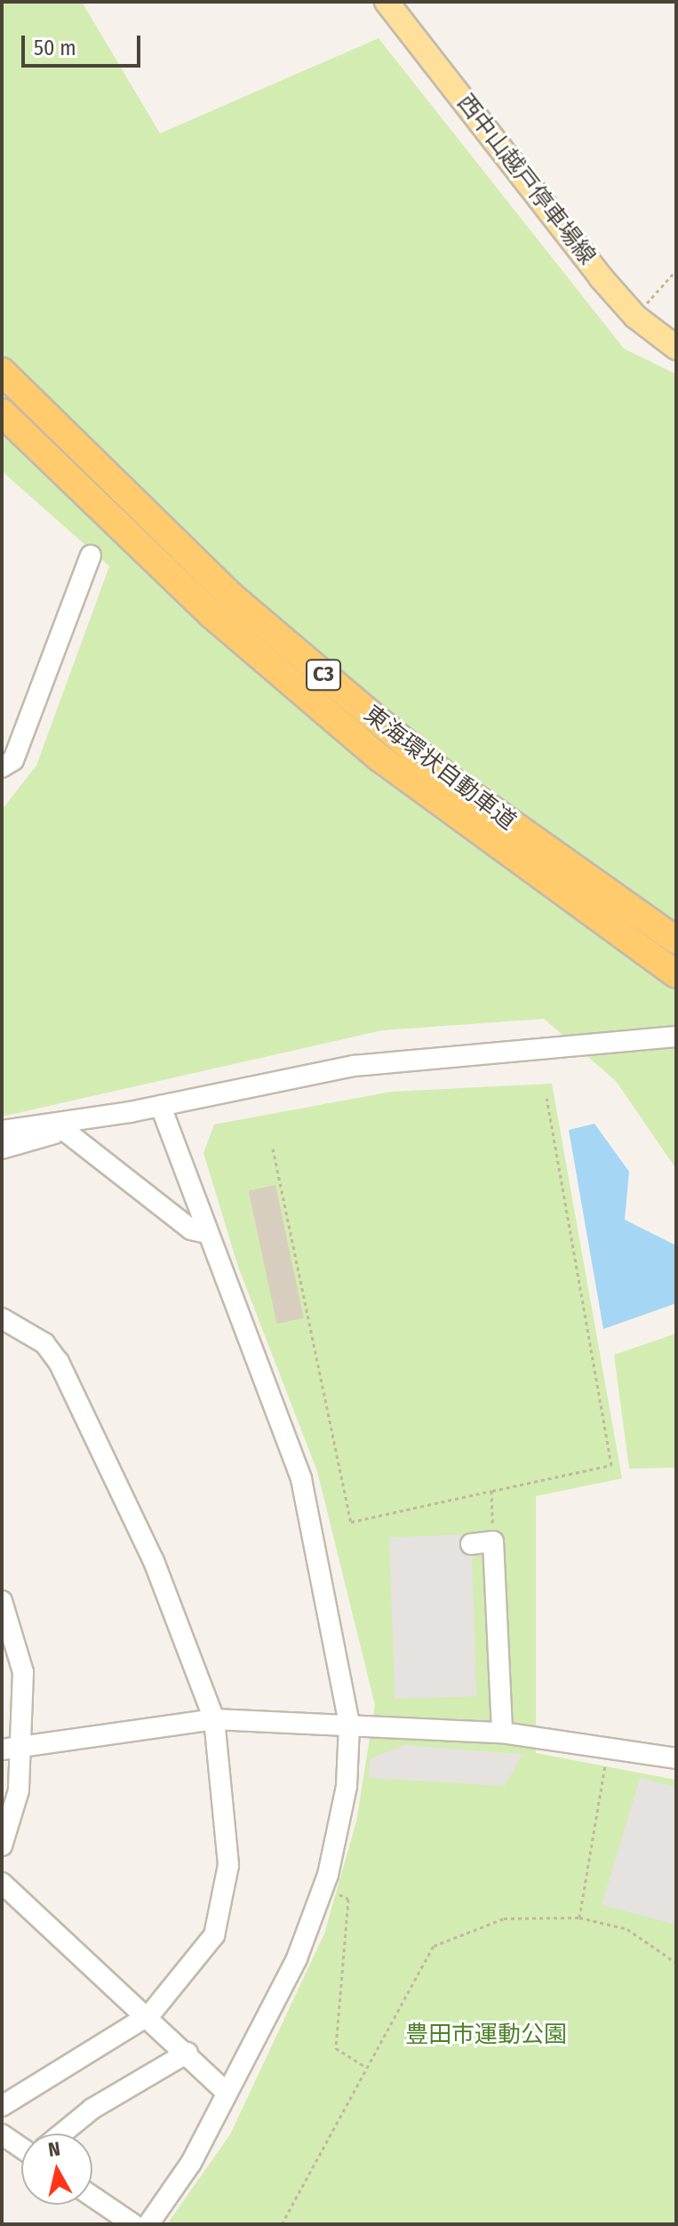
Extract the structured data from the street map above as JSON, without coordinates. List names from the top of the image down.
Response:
{
  "streets": {
    "highway": ["C3", "東海環状自動車道"],
    "main road": ["西中山越戸停車場線"]
  },
  "parks": ["豊田市運動公園"],
  "scale_bar": "50 m",
  "north": "top"
}
